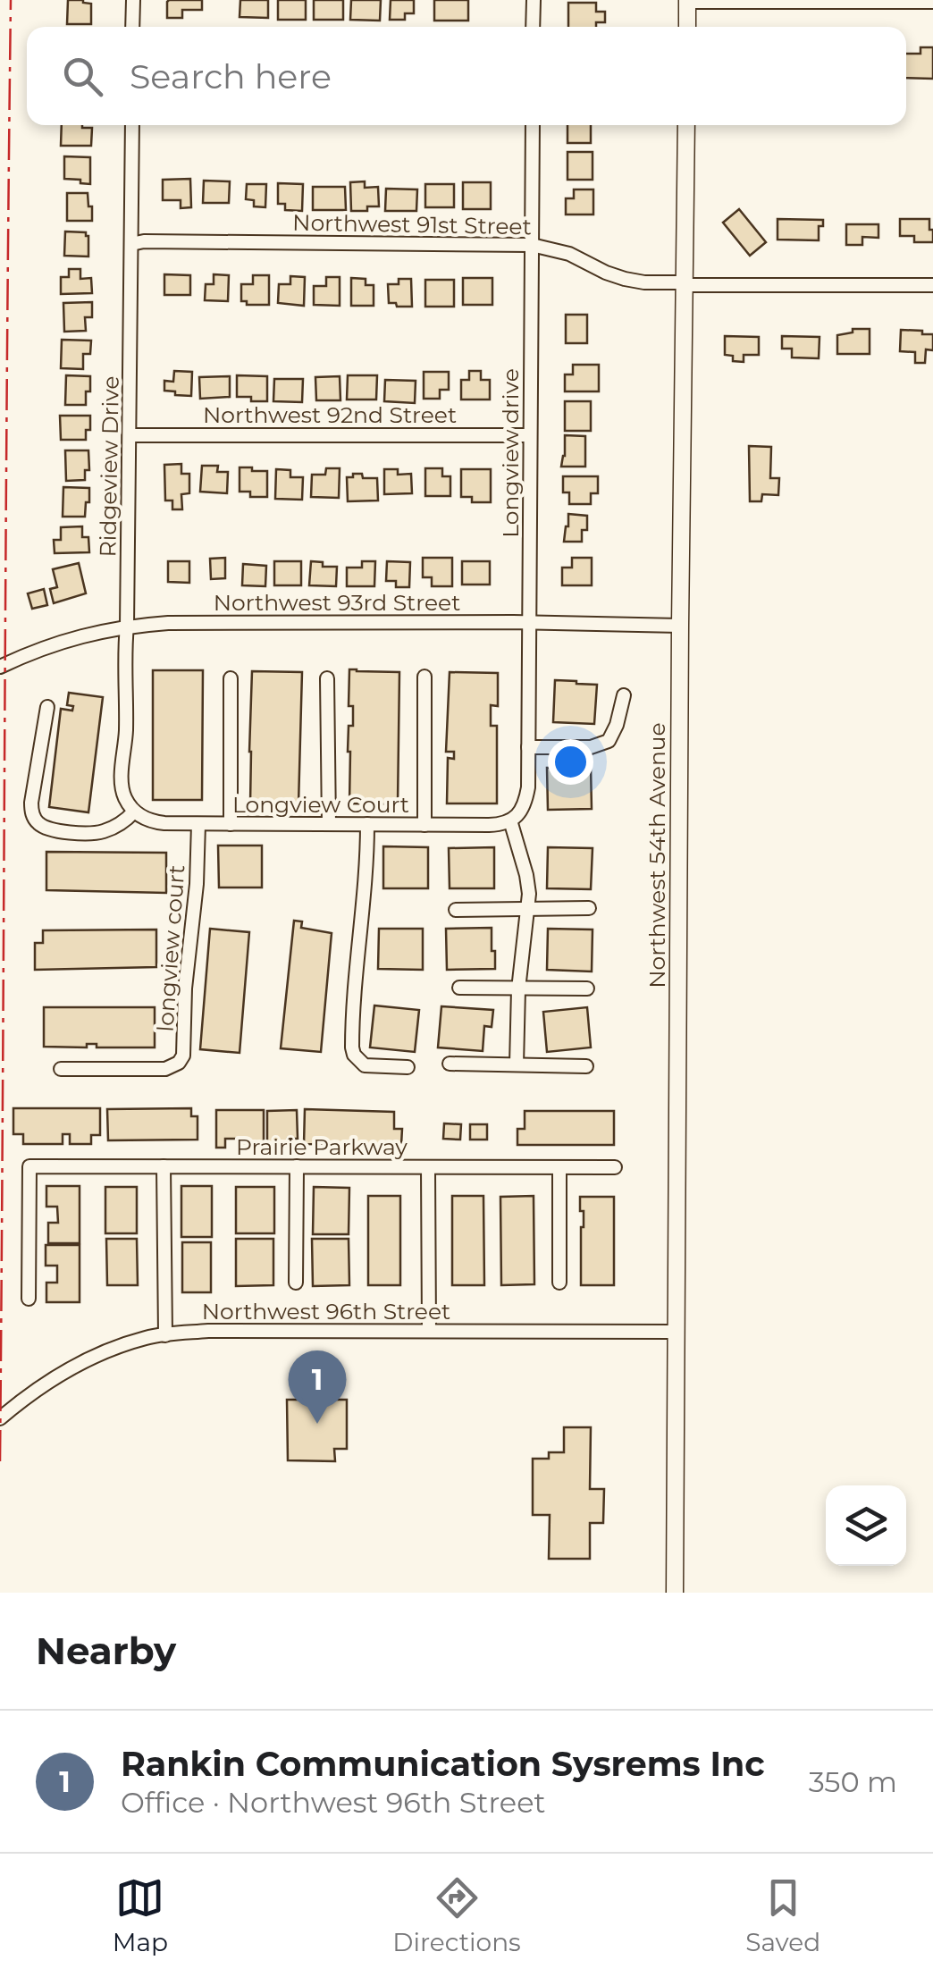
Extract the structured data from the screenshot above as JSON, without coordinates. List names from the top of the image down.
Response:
{
  "streets": {
    "street": [
      "Northwest 91st Street",
      "Northwest 92nd Street",
      "Longview drive",
      "Ridgeview Drive",
      "Northwest 93rd Street",
      "Longview Court",
      "Northwest 54th Avenue",
      "longview court",
      "Prairie Parkway",
      "Northwest 96th Street"
    ]
  },
  "crossings": [
    ["Northwest 91st Street", "Longview drive"],
    ["Northwest 91st Street", "Ridgeview Drive"],
    ["Northwest 91st Street", "Northwest 54th Avenue"],
    ["Northwest 92nd Street", "Longview drive"],
    ["Northwest 92nd Street", "Ridgeview Drive"],
    ["Longview drive", "Northwest 93rd Street"],
    ["Longview drive", "Longview Court"],
    ["Ridgeview Drive", "Northwest 93rd Street"],
    ["Ridgeview Drive", "Longview Court"],
    ["Northwest 93rd Street", "Northwest 54th Avenue"],
    ["Longview Court", "longview court"],
    ["Northwest 54th Avenue", "Northwest 96th Street"]
  ],
  "page": {
    "search": "Search here",
    "pins": "1",
    "heading": "Nearby",
    "list": [
      {
        "mark": "1",
        "name": "Rankin Communication Sysrems Inc",
        "note": "Office · Northwest 96th Street",
        "value": "350 m"
      }
    ],
    "nav": ["Map", "Directions", "Saved"]
  }
}
